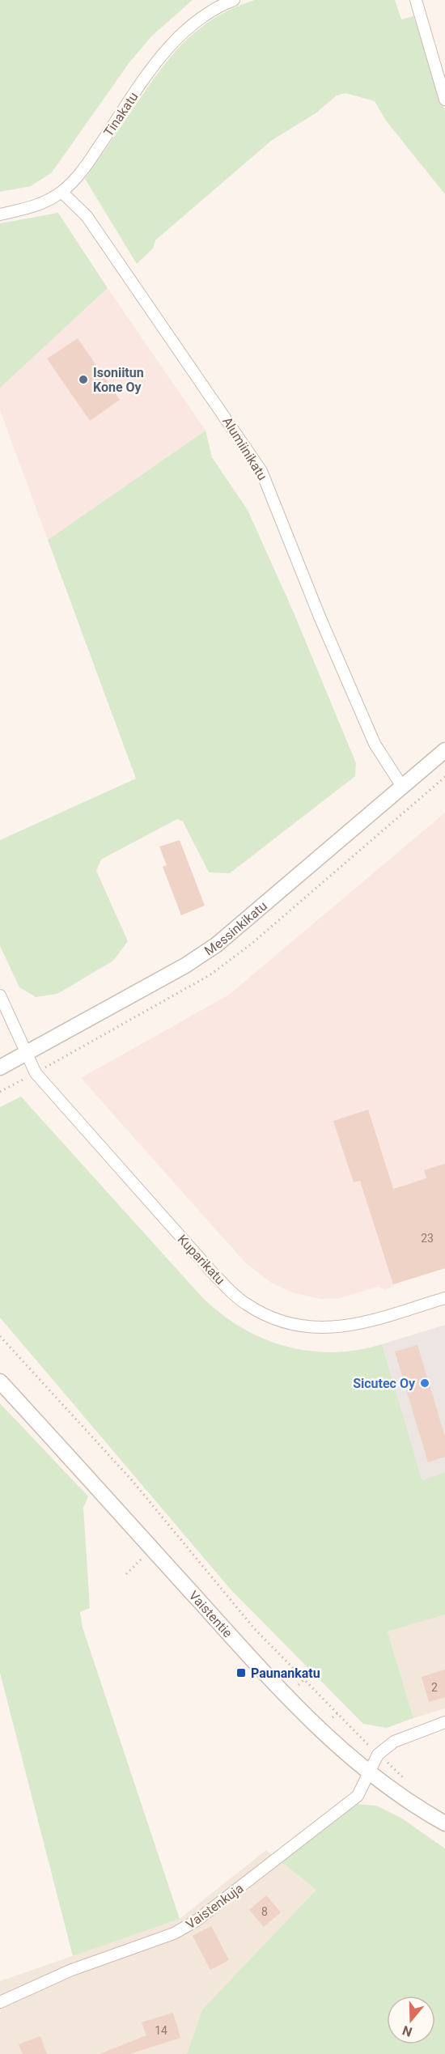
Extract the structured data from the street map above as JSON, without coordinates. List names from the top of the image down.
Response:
{
  "streets": {
    "street": [
      "Tinakatu",
      "Alumiinikatu",
      "Messinkikatu",
      "Kuparikatu",
      "Vaistentie",
      "Vaistenkuja"
    ]
  },
  "crossings": [
    ["Tinakatu", "Alumiinikatu"],
    ["Alumiinikatu", "Messinkikatu"],
    ["Messinkikatu", "Kuparikatu"],
    ["Vaistentie", "Vaistenkuja"]
  ],
  "places": {
    "other": ["Isoniitun Kone Oy", "Sicutec Oy"],
    "transit": ["Paunankatu"]
  },
  "house_numbers": [
    "23",
    "2",
    "8",
    "14"
  ],
  "north": "bottom"
}
